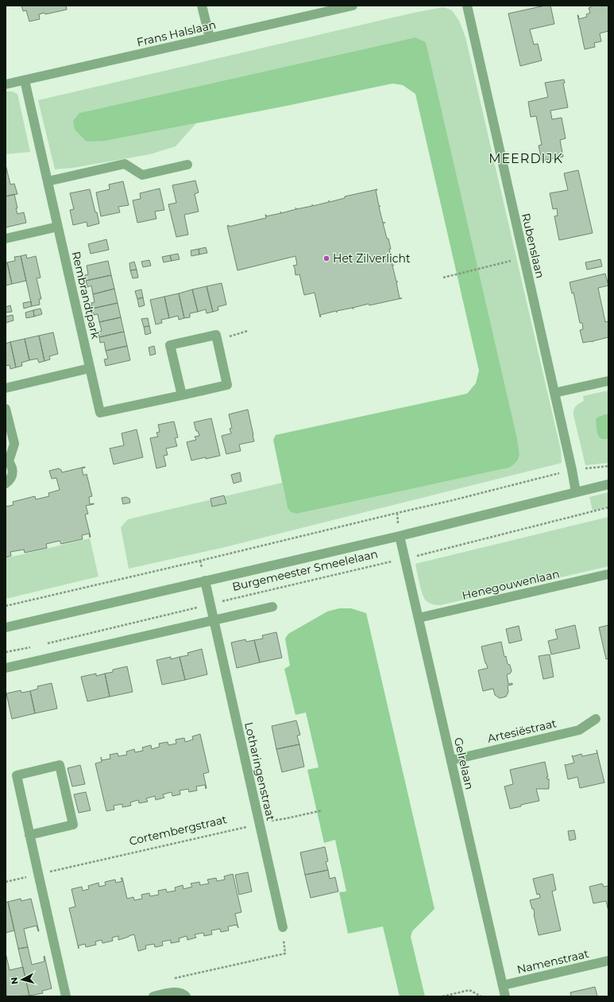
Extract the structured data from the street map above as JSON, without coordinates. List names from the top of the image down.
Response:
{
  "streets": {
    "street": [
      "Frans Halslaan",
      "Rubenslaan",
      "Rembrandtpark",
      "Burgemeester Smeelelaan",
      "Henegouwenlaan",
      "Artesiëstraat",
      "Gelrelaan",
      "Lotharingenstraat",
      "Namenstraat"
    ],
    "path": ["Cortembergstraat"]
  },
  "crossings": [
    ["Frans Halslaan", "Rembrandtpark"],
    ["Rubenslaan", "Burgemeester Smeelelaan"],
    ["Burgemeester Smeelelaan", "Gelrelaan"],
    ["Burgemeester Smeelelaan", "Lotharingenstraat"],
    ["Henegouwenlaan", "Gelrelaan"],
    ["Artesiëstraat", "Gelrelaan"],
    ["Gelrelaan", "Namenstraat"],
    ["Lotharingenstraat", "Cortembergstraat"]
  ],
  "districts": ["MEERDIJK"],
  "places": ["Het Zilverlicht"],
  "north": "left"
}
